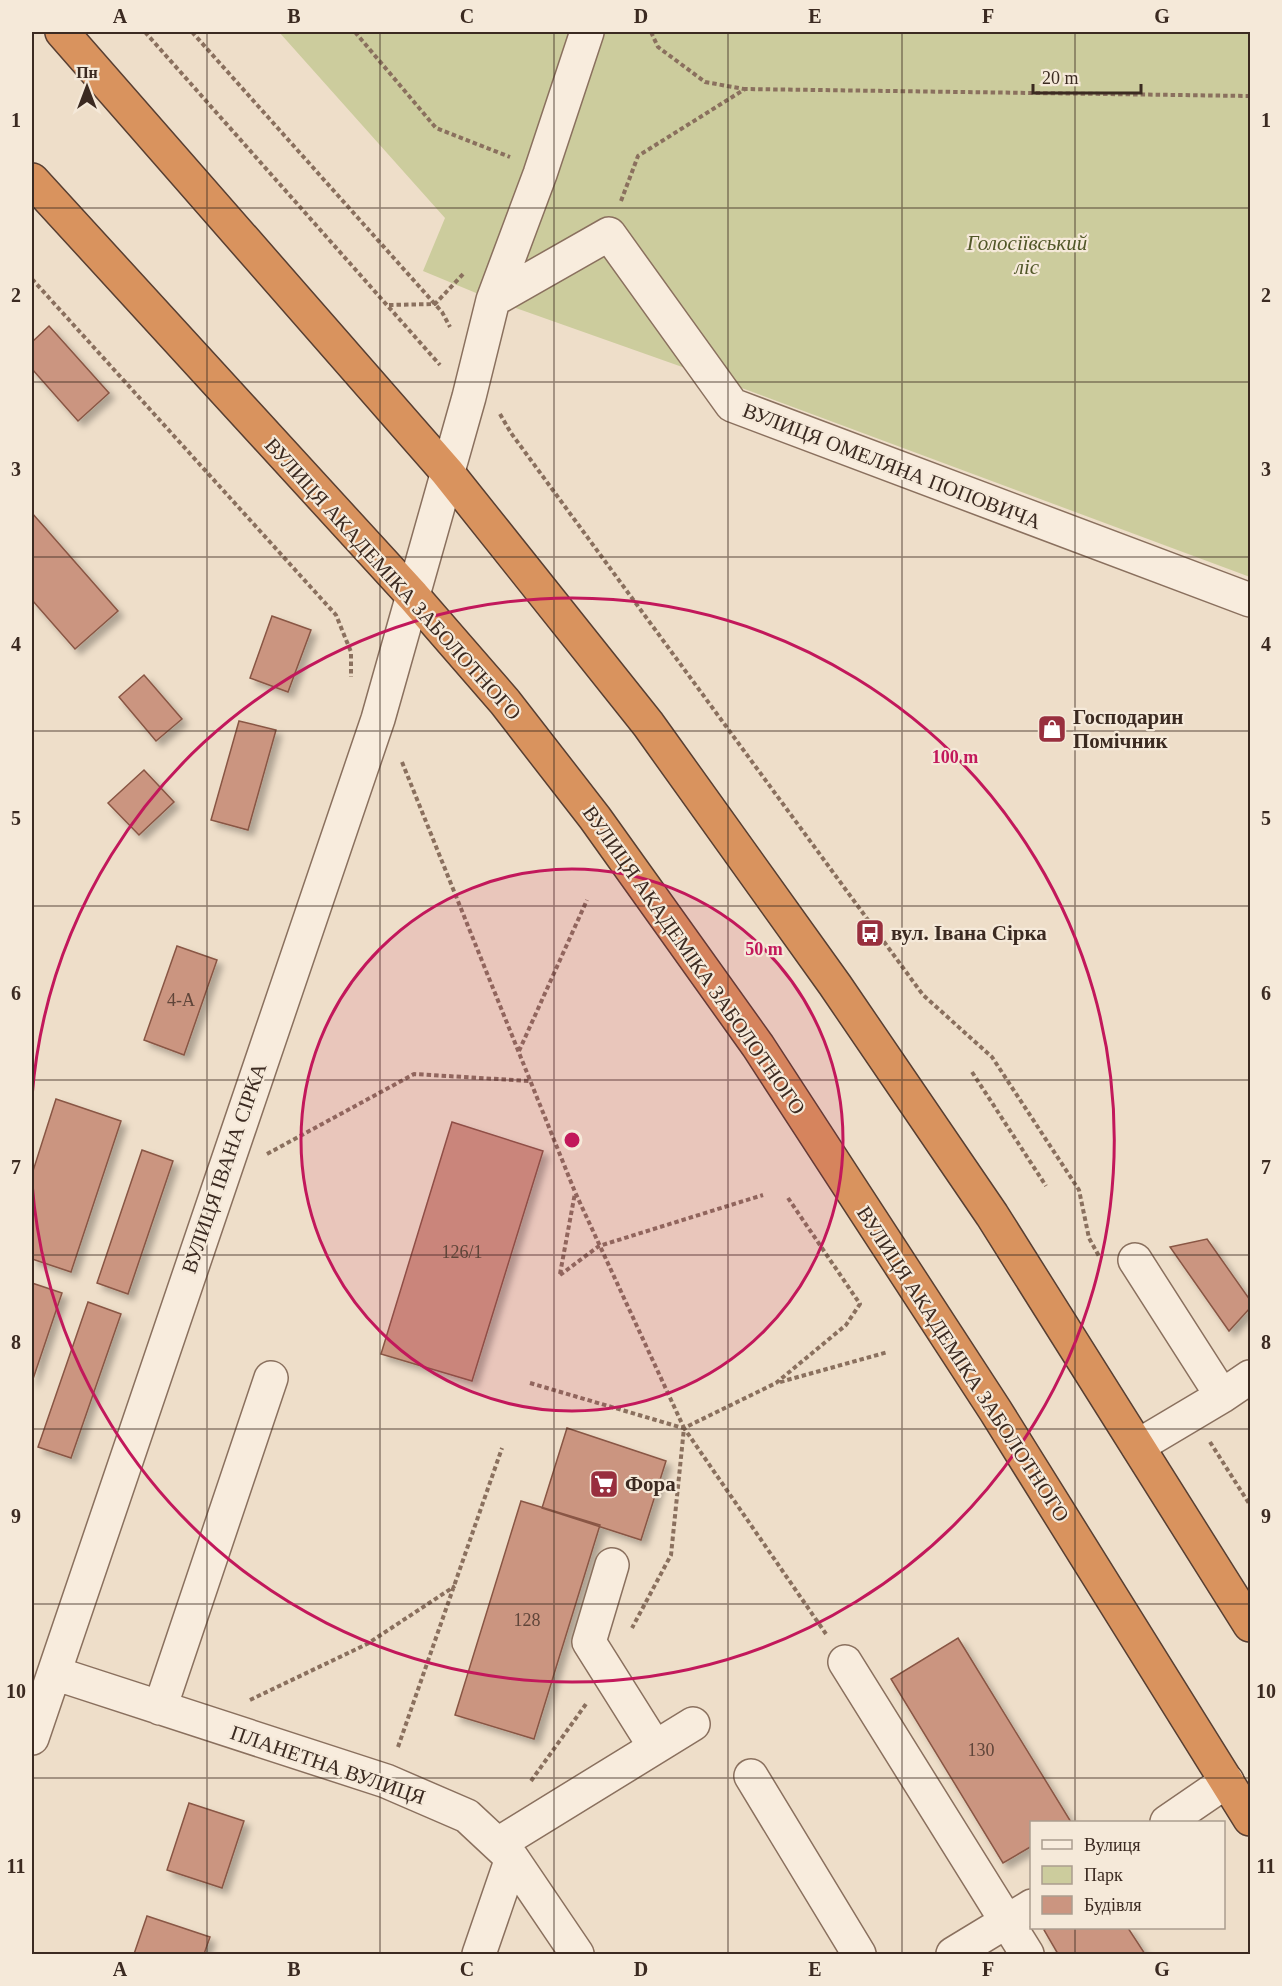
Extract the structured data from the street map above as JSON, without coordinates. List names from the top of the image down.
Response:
{
  "streets": {
    "highway": ["ВУЛИЦЯ АКАДЕМІКА ЗАБОЛОТНОГО"],
    "street": ["ВУЛИЦЯ ОМЕЛЯНА ПОПОВИЧА", "ВУЛИЦЯ ІВАНА СІРКА", "ПЛАНЕТНА ВУЛИЦЯ"]
  },
  "crossings": [
    ["ВУЛИЦЯ АКАДЕМІКА ЗАБОЛОТНОГО", "ВУЛИЦЯ ІВАНА СІРКА"],
    ["ВУЛИЦЯ ІВАНА СІРКА", "ПЛАНЕТНА ВУЛИЦЯ"]
  ],
  "parks": ["Голосіївський ліс"],
  "places": {
    "shop": ["Господарин Помічник"],
    "bus stop": ["вул. Івана Сірка"],
    "supermarket": ["Фора"]
  },
  "house_numbers": [
    "4-А",
    "126/1",
    "128",
    "130"
  ],
  "legend": ["Вулиця", "Парк", "Будівля"],
  "scale_bar": "20 m",
  "north": "top",
  "grid": {
    "columns": [
      "A",
      "B",
      "C",
      "D",
      "E",
      "F",
      "G"
    ],
    "rows": [
      "1",
      "2",
      "3",
      "4",
      "5",
      "6",
      "7",
      "8",
      "9",
      "10",
      "11"
    ]
  },
  "rings": ["100 m", "50 m"]
}
